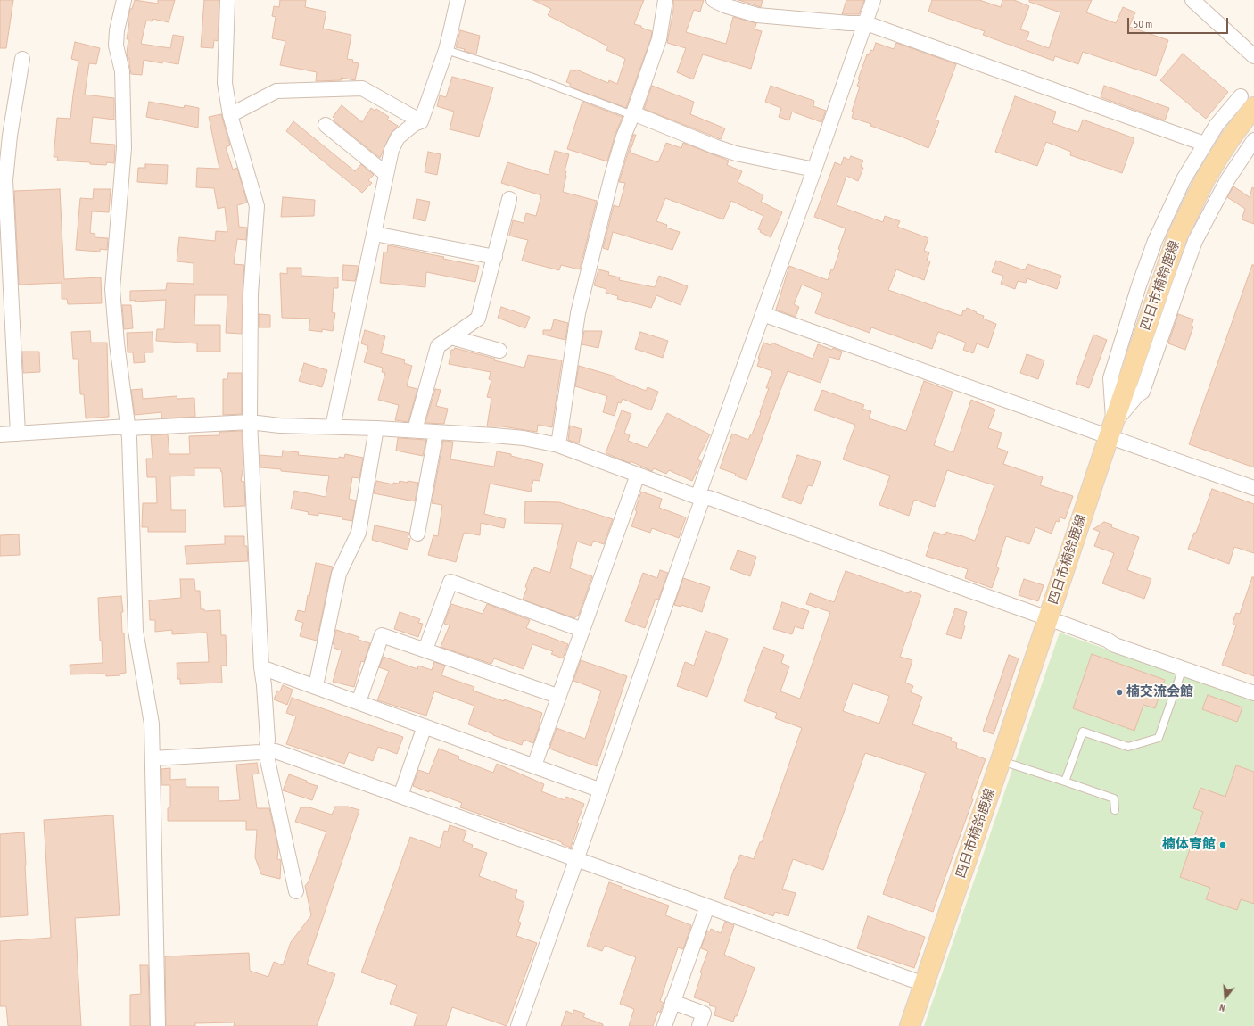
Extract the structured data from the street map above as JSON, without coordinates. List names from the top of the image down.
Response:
{
  "streets": {
    "main road": ["四日市楠鈴鹿線"]
  },
  "places": ["楠交流会館", "楠体育館"],
  "scale_bar": "50 m",
  "north": "bottom"
}
